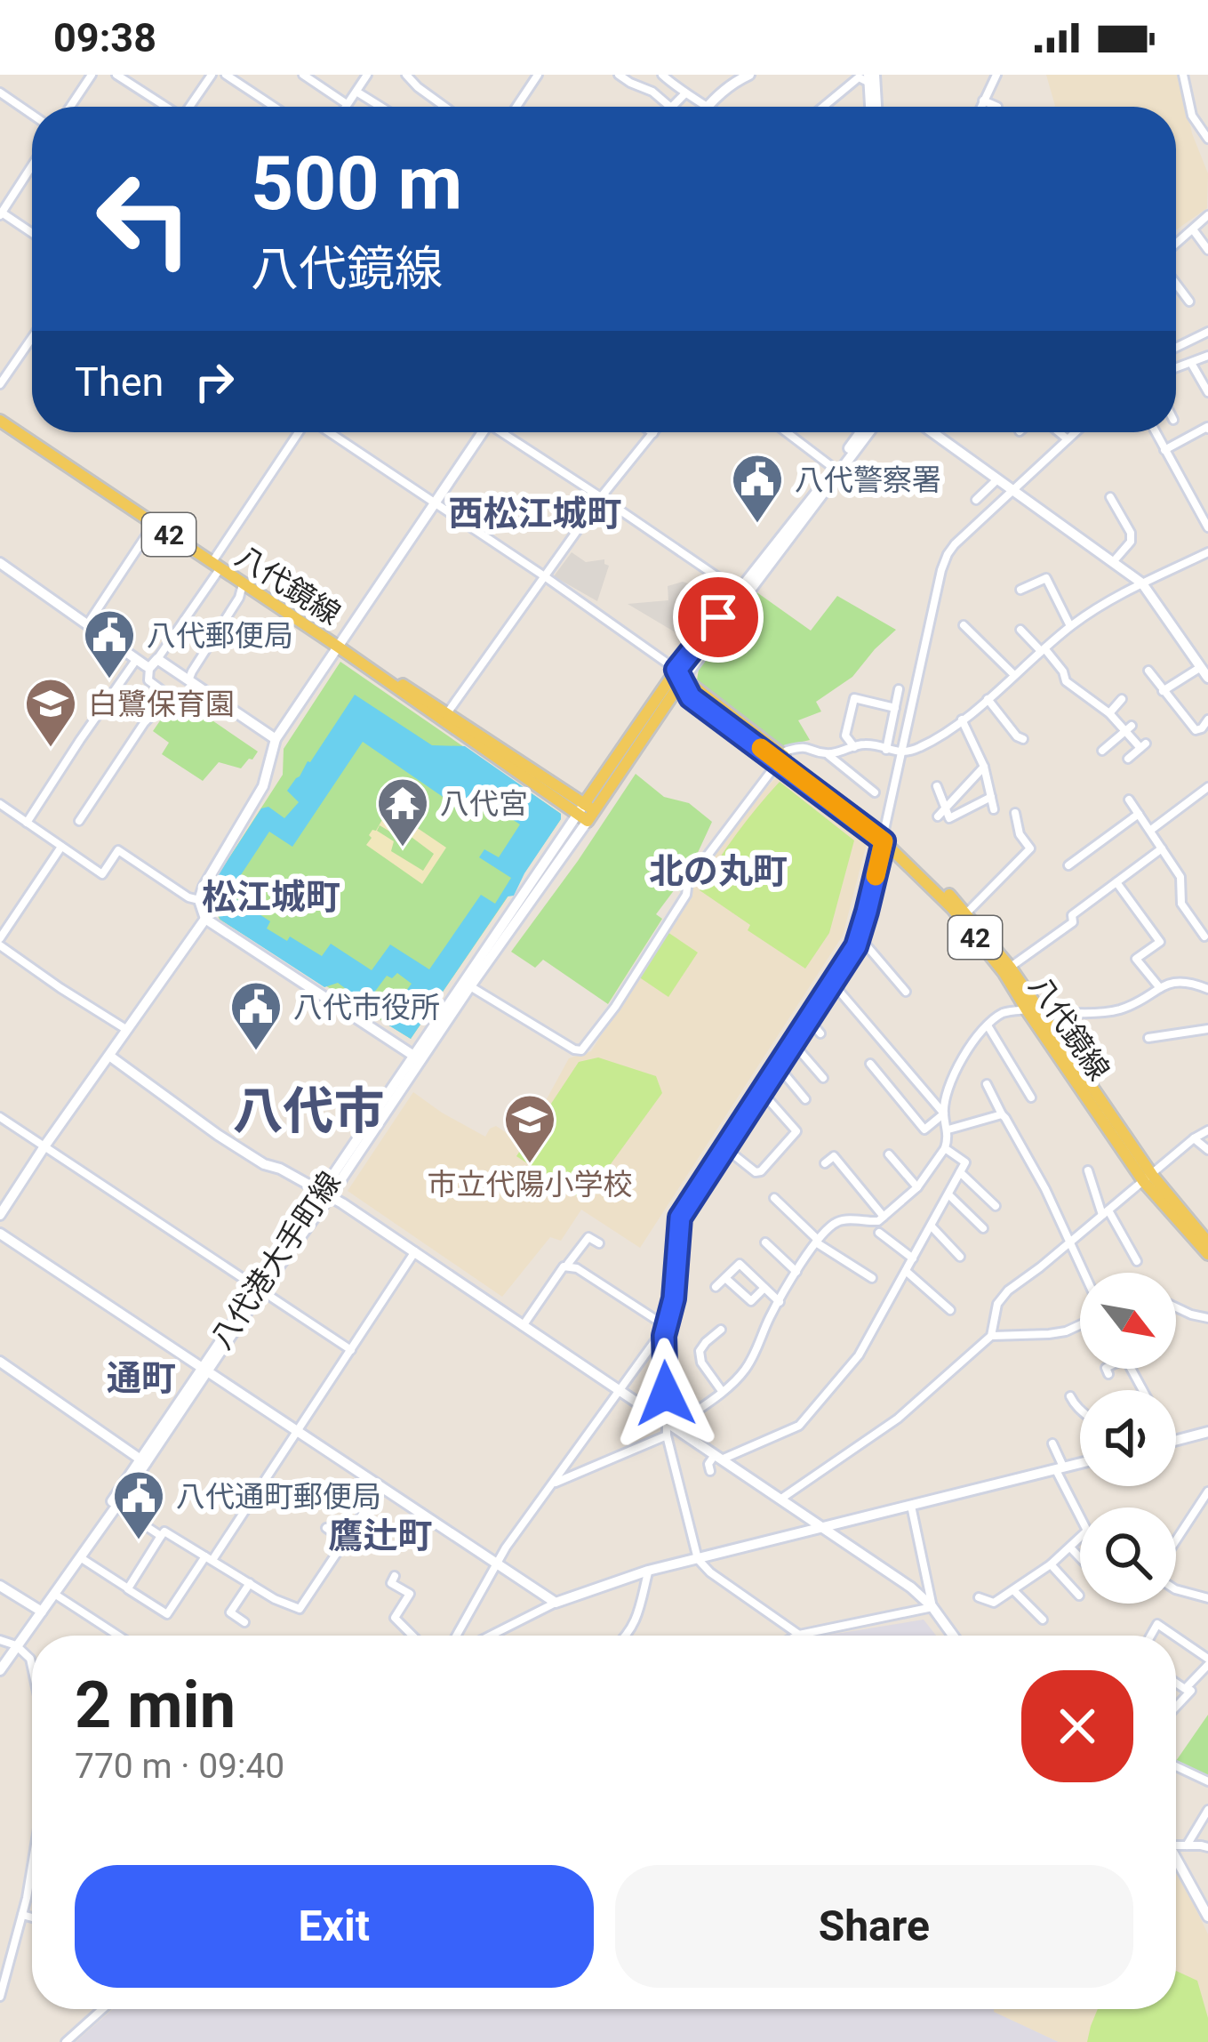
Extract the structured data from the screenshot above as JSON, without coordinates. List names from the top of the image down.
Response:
{
  "streets": {
    "main road": ["42", "八代鏡線"],
    "street": ["八代港大手町線"]
  },
  "crossings": [
    ["八代鏡線", "八代港大手町線"]
  ],
  "districts": [
    "西松江城町",
    "北の丸町",
    "松江城町",
    "八代市",
    "通町",
    "鷹辻町"
  ],
  "places": {
    "public building": [
      "八代警察署",
      "八代郵便局",
      "八代市役所",
      "八代通町郵便局"
    ],
    "school or university": ["白鷺保育園", "市立代陽小学校"],
    "temple": ["八代宮"]
  },
  "north": "bottom right",
  "page": {
    "status": "09:38",
    "turn": ["500 m", "八代鏡線"],
    "then": "Then",
    "heading": ["2 min", "770 m · 09:40"],
    "buttons": ["Exit", "Share"]
  }
}
